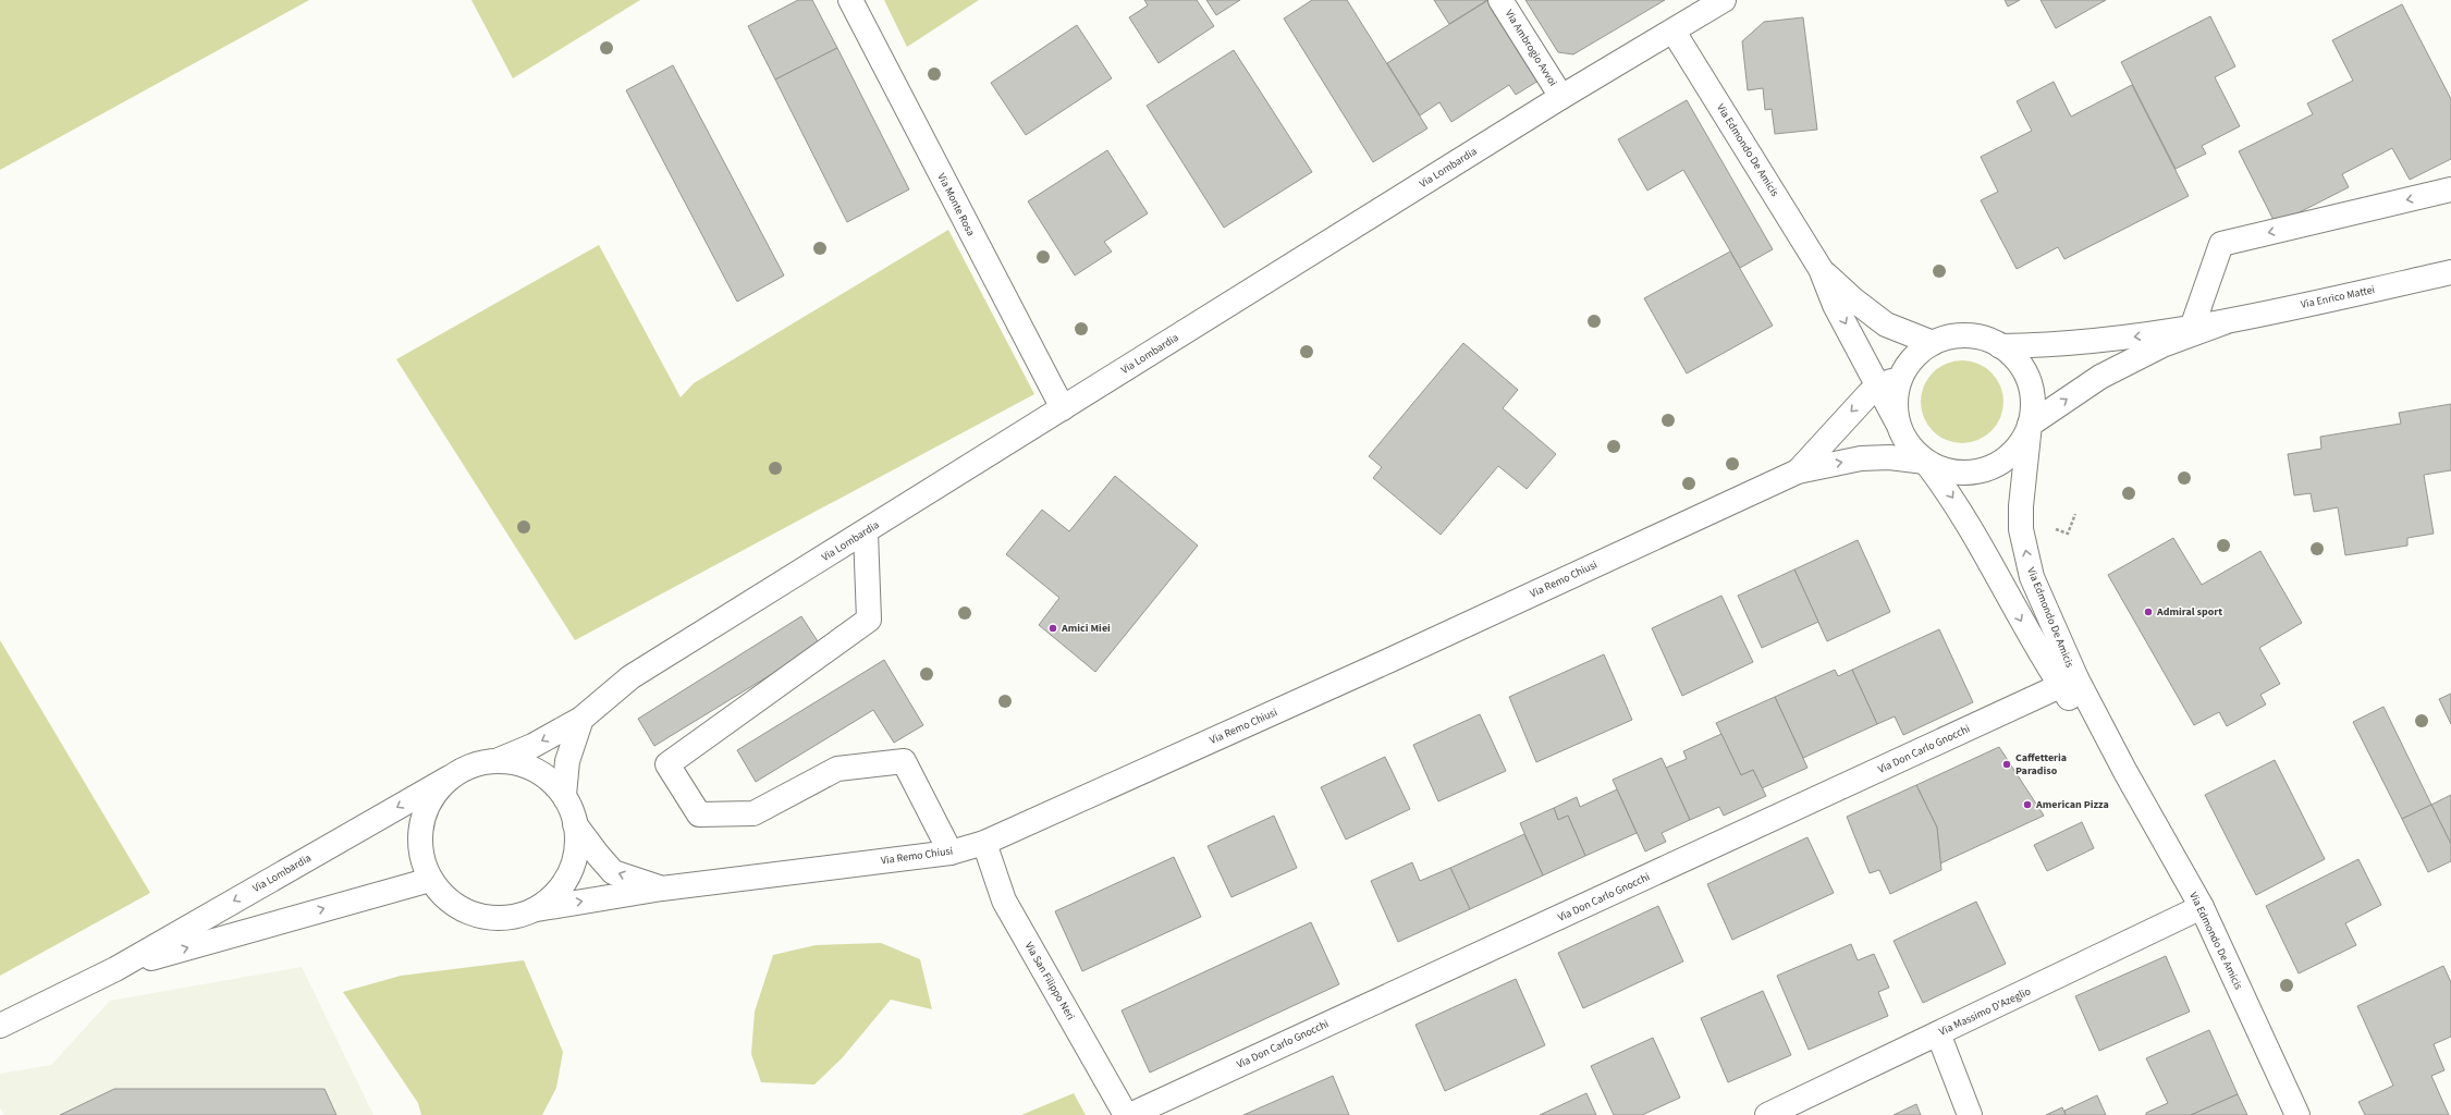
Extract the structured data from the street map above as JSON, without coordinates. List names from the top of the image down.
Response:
{
  "streets": {
    "street": [
      "Via Ambrogio Avvoi",
      "Via Edmondo De Amicis",
      "Via Lombardia",
      "Via Monte Rosa",
      "Via Enrico Mattei",
      "Via Remo Chiusi",
      "Via Don Carlo Gnocchi",
      "Via San Filippo Neri",
      "Via Massimo D'Azeglio"
    ]
  },
  "crossings": [
    ["Via Ambrogio Avvoi", "Via Lombardia"],
    ["Via Edmondo De Amicis", "Via Lombardia"],
    ["Via Edmondo De Amicis", "Via Enrico Mattei"],
    ["Via Edmondo De Amicis", "Via Remo Chiusi"],
    ["Via Edmondo De Amicis", "Via Don Carlo Gnocchi"],
    ["Via Edmondo De Amicis", "Via Massimo D'Azeglio"],
    ["Via Lombardia", "Via Monte Rosa"],
    ["Via Lombardia", "Via Remo Chiusi"],
    ["Via Enrico Mattei", "Via Remo Chiusi"],
    ["Via Remo Chiusi", "Via San Filippo Neri"]
  ],
  "places": [
    "Admiral sport",
    "Amici Miei",
    "Caffetteria Paradiso",
    "American Pizza"
  ]
}
